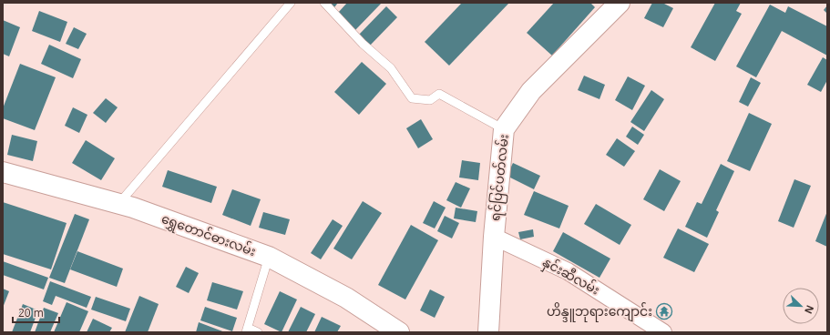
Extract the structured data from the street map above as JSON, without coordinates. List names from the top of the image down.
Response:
{
  "streets": {
    "street": ["ရင်ပြင်ပတ်လမ်း", "ရွှေတောင်ဓားလမ်း", "နှင်းဆီလမ်း"]
  },
  "crossings": [
    ["ရင်ပြင်ပတ်လမ်း", "နှင်းဆီလမ်း"]
  ],
  "places": {
    "temple": ["ဟိန္ဒူဘုရားကျောင်း"]
  },
  "scale_bar": "20 m",
  "north": "bottom right"
}
